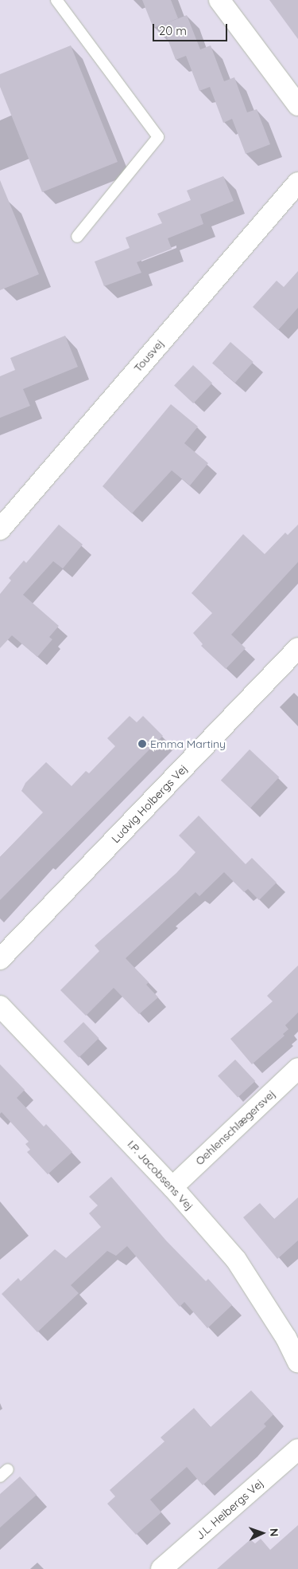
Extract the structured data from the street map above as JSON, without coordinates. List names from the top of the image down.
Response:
{
  "streets": {
    "street": [
      "Tousvej",
      "Ludvig Holbergs Vej",
      "Oehlenschlægersvej",
      "I.P. Jacobsens Vej",
      "J.L. Heibergs Vej"
    ]
  },
  "crossings": [
    ["Oehlenschlægersvej", "I.P. Jacobsens Vej"]
  ],
  "places": ["Emma Martiny"],
  "scale_bar": "20 m",
  "north": "right"
}
